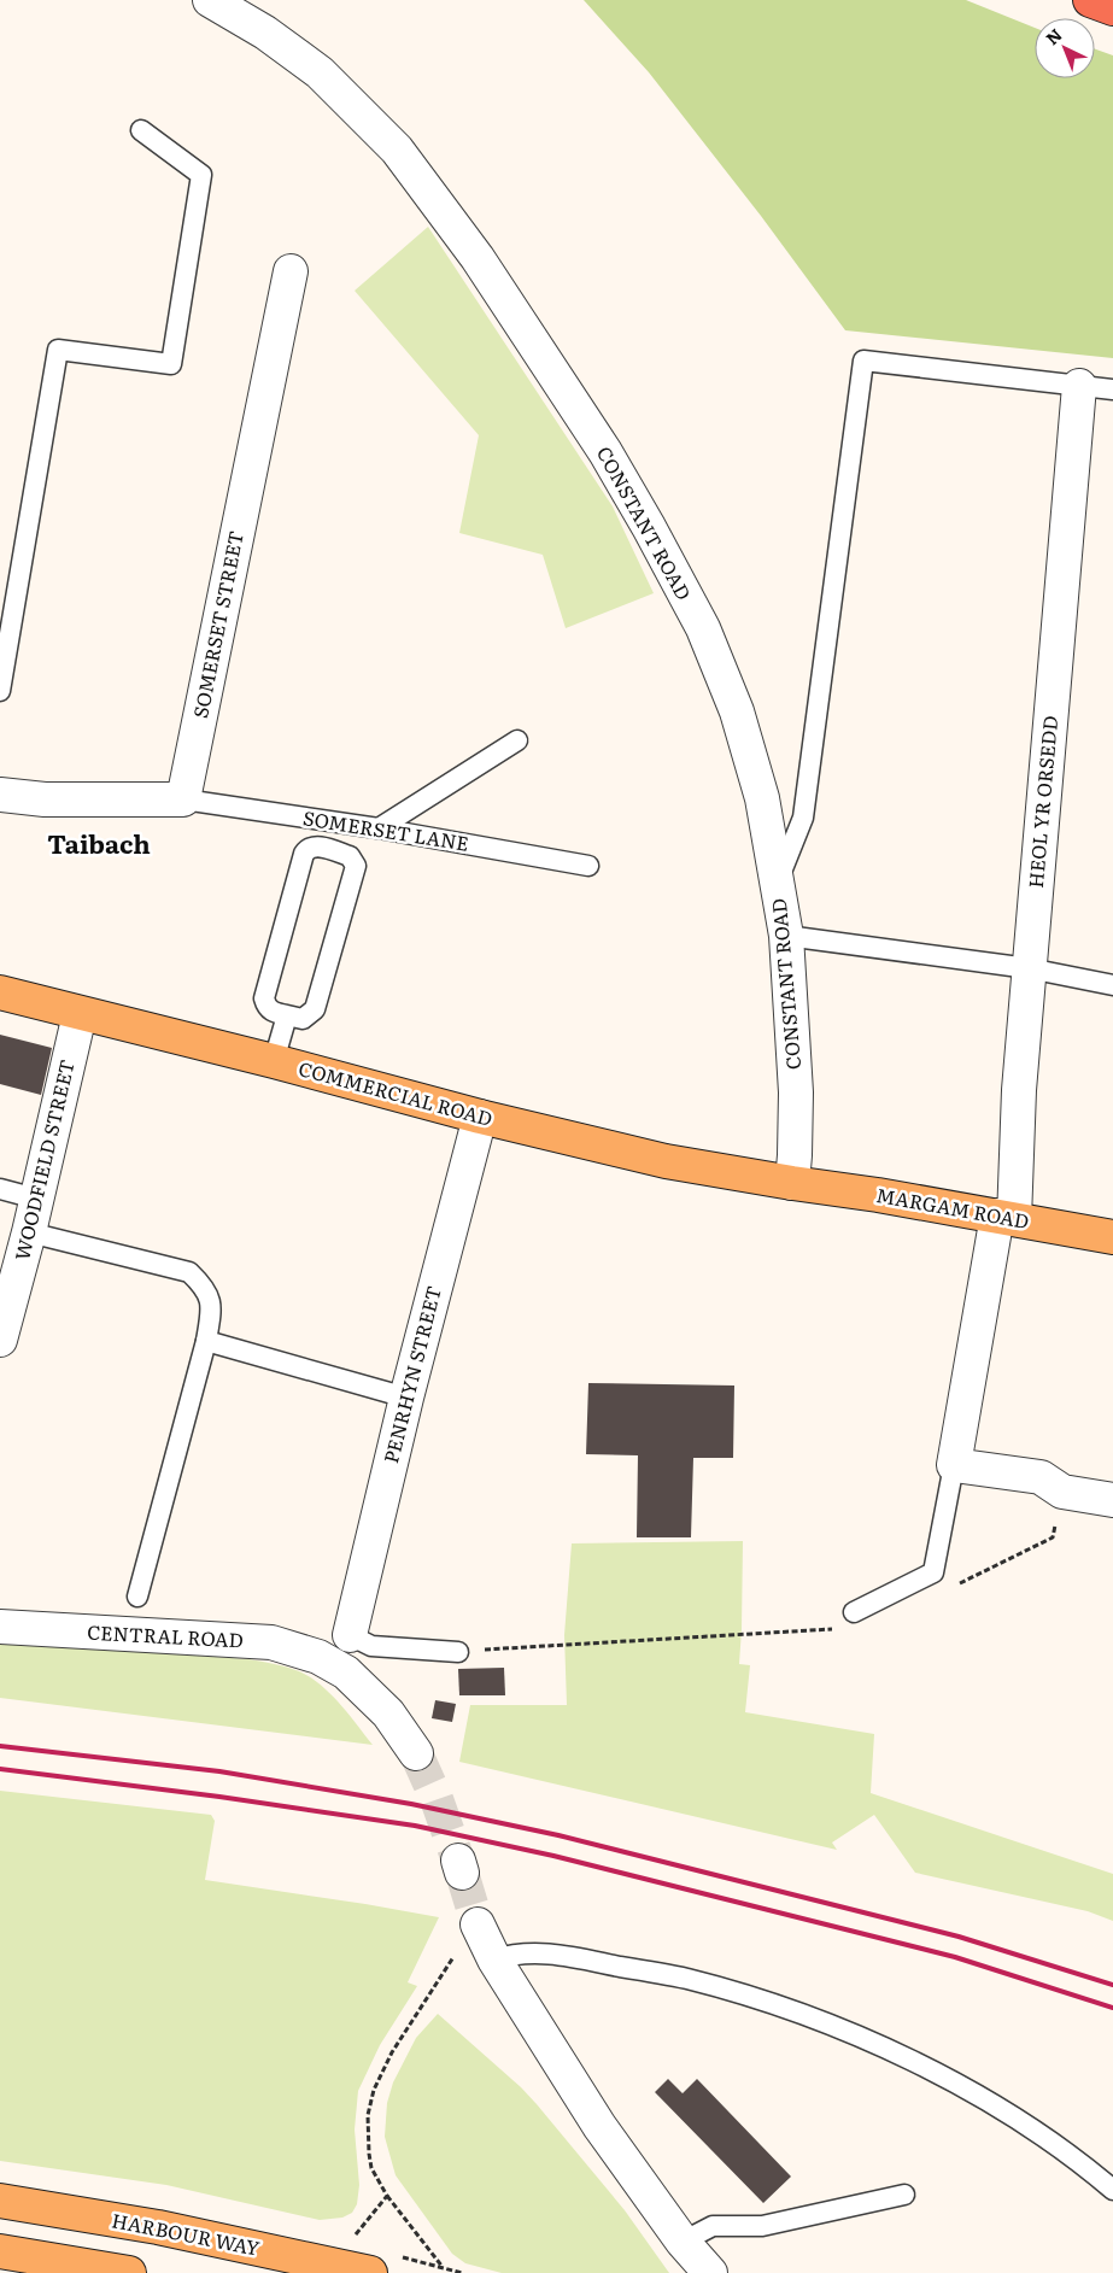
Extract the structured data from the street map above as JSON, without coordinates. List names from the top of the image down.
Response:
{
  "streets": {
    "main road": ["COMMERCIAL ROAD", "MARGAM ROAD", "HARBOUR WAY"],
    "street": [
      "CONSTANT ROAD",
      "SOMERSET STREET",
      "HEOL YR ORSEDD",
      "WOODFIELD STREET",
      "PENRHYN STREET",
      "CENTRAL ROAD"
    ],
    "lane": ["SOMERSET LANE"]
  },
  "crossings": [
    ["CONSTANT ROAD", "COMMERCIAL ROAD"],
    ["CONSTANT ROAD", "MARGAM ROAD"],
    ["SOMERSET STREET", "SOMERSET LANE"],
    ["HEOL YR ORSEDD", "MARGAM ROAD"],
    ["COMMERCIAL ROAD", "WOODFIELD STREET"],
    ["COMMERCIAL ROAD", "MARGAM ROAD"],
    ["COMMERCIAL ROAD", "PENRHYN STREET"]
  ],
  "districts": ["Taibach"],
  "north": "top left"
}
